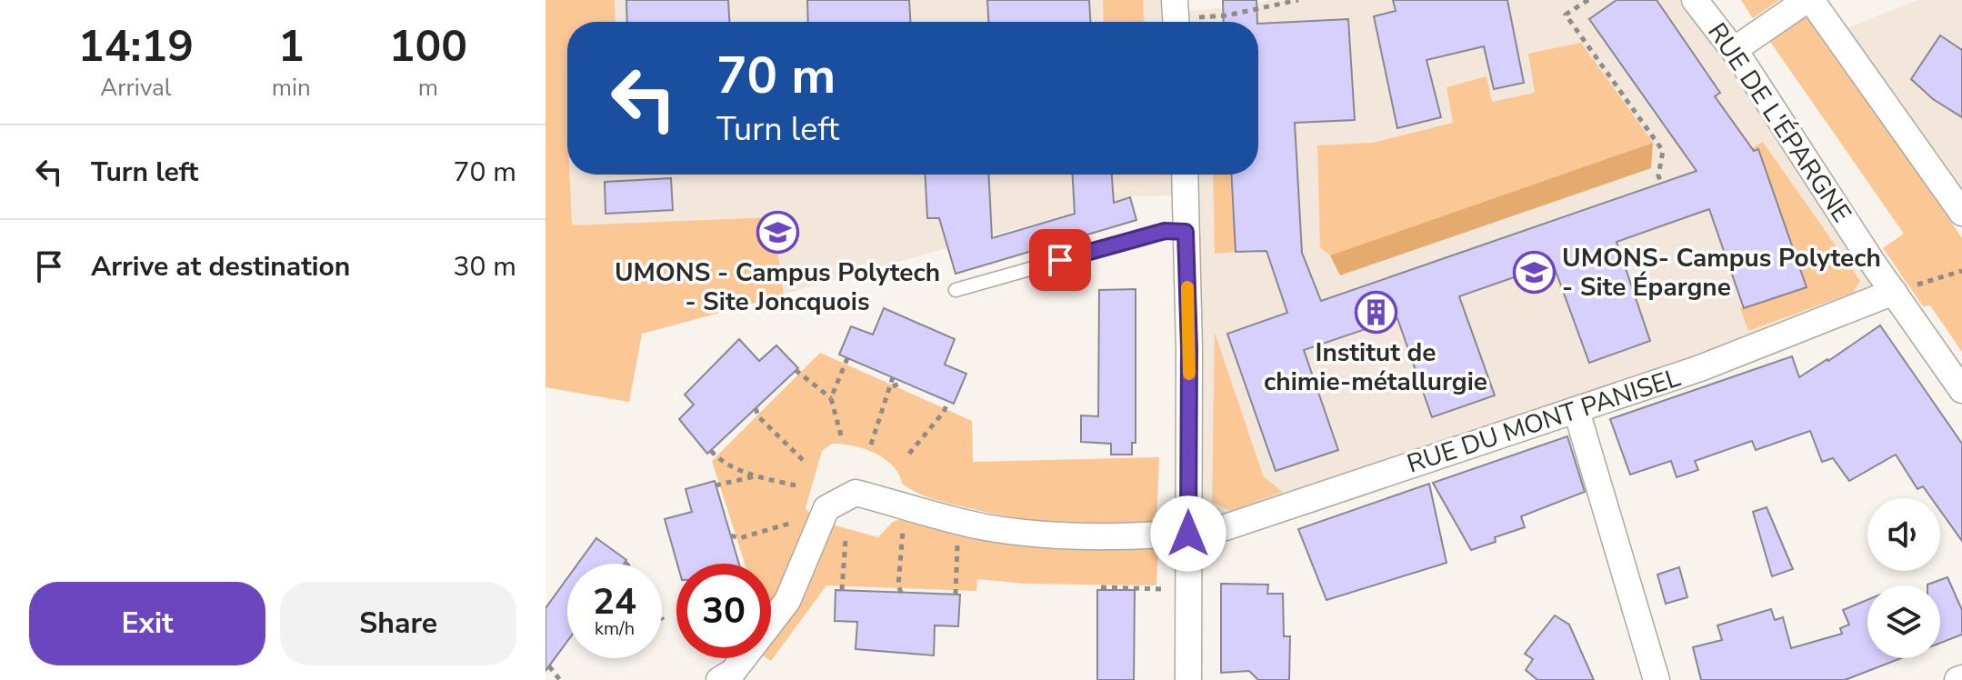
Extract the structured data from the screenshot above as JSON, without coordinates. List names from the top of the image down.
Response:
{
  "streets": {
    "street": ["RUE DE L'ÉPARGNE", "RUE DU MONT PANISEL"]
  },
  "crossings": [
    ["RUE DE L'ÉPARGNE", "RUE DU MONT PANISEL"]
  ],
  "places": {
    "school or university": ["UMONS - Campus Polytech - Site Joncquois", "UMONS- Campus Polytech - Site Épargne"],
    "building": ["Institut de chimie-métallurgie"]
  },
  "page": {
    "eta": [
      "14:19",
      "Arrival",
      "1",
      "min",
      "100",
      "m"
    ],
    "turn": ["70 m", "Turn left"],
    "list": [
      {
        "name": "Turn left",
        "value": "70 m"
      },
      {
        "name": "Arrive at destination",
        "value": "30 m"
      }
    ],
    "speed": "24 km/h",
    "limit": "30",
    "buttons": ["Exit", "Share"]
  }
}
